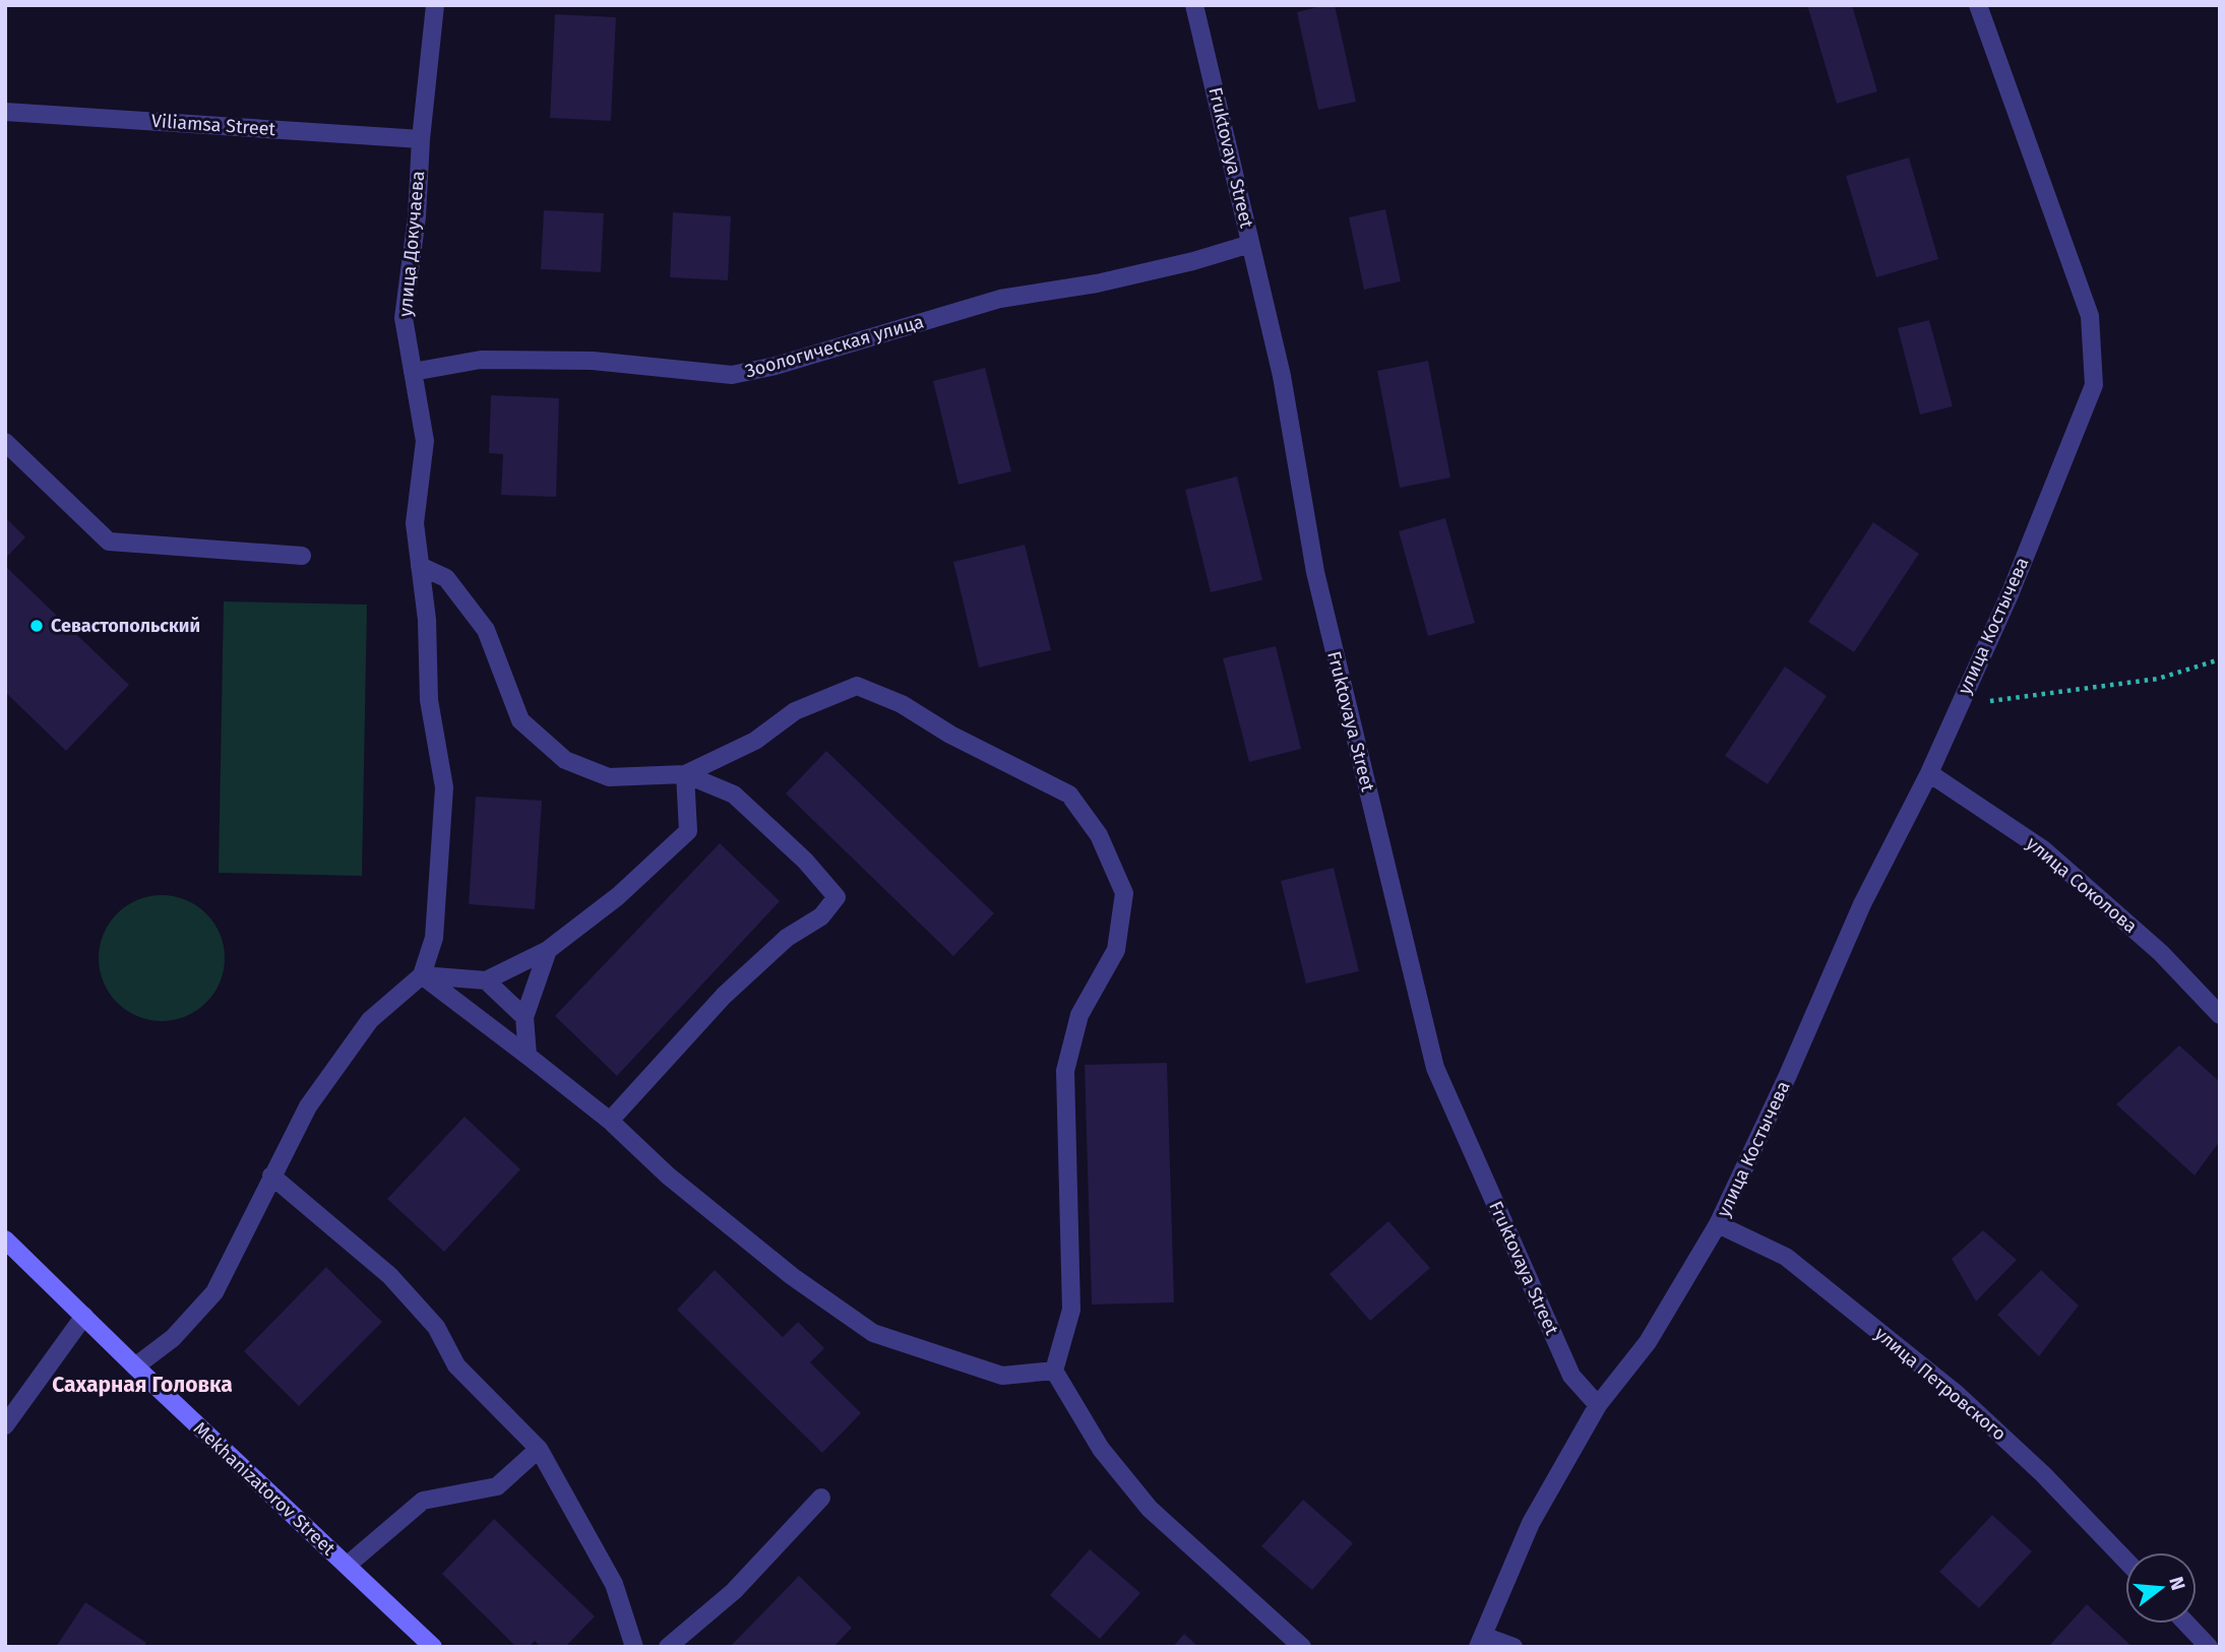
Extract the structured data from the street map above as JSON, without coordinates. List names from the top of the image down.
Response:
{
  "streets": {
    "street": [
      "Viliamsa Street",
      "Fruktovaya Street",
      "улица Докучаева",
      "Зоологическая улица",
      "улица Костычева",
      "улица Соколова",
      "улица Петровского",
      "Mekhanizatorov Street"
    ]
  },
  "crossings": [
    ["Viliamsa Street", "улица Докучаева"],
    ["Fruktovaya Street", "Зоологическая улица"],
    ["Fruktovaya Street", "улица Костычева"],
    ["улица Докучаева", "Зоологическая улица"],
    ["улица Костычева", "улица Соколова"],
    ["улица Костычева", "улица Петровского"]
  ],
  "districts": ["Сахарная Головка"],
  "places": ["Севастопольский"],
  "north": "right"
}
